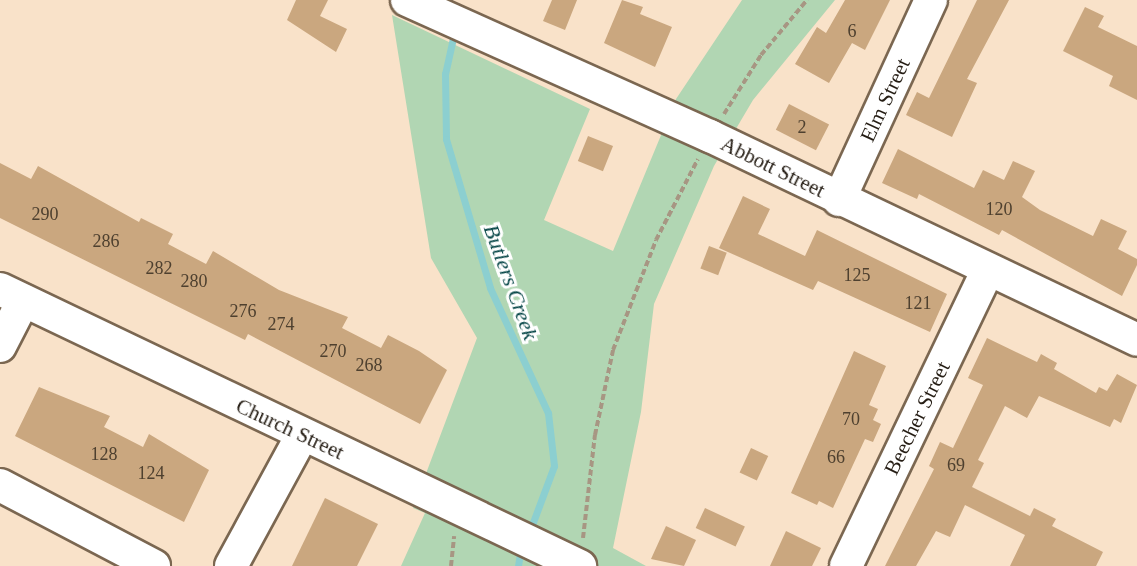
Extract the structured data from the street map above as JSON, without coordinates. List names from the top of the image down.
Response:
{
  "streets": {
    "street": [
      "Elm Street",
      "Abbott Street",
      "Beecher Street",
      "Church Street"
    ]
  },
  "crossings": [
    ["Elm Street", "Abbott Street"],
    ["Abbott Street", "Beecher Street"]
  ],
  "water": ["Butlers Creek"],
  "house_numbers": [
    "6",
    "2",
    "120",
    "290",
    "286",
    "282",
    "125",
    "280",
    "121",
    "276",
    "274",
    "270",
    "268",
    "70",
    "128",
    "66",
    "69",
    "124"
  ]
}
